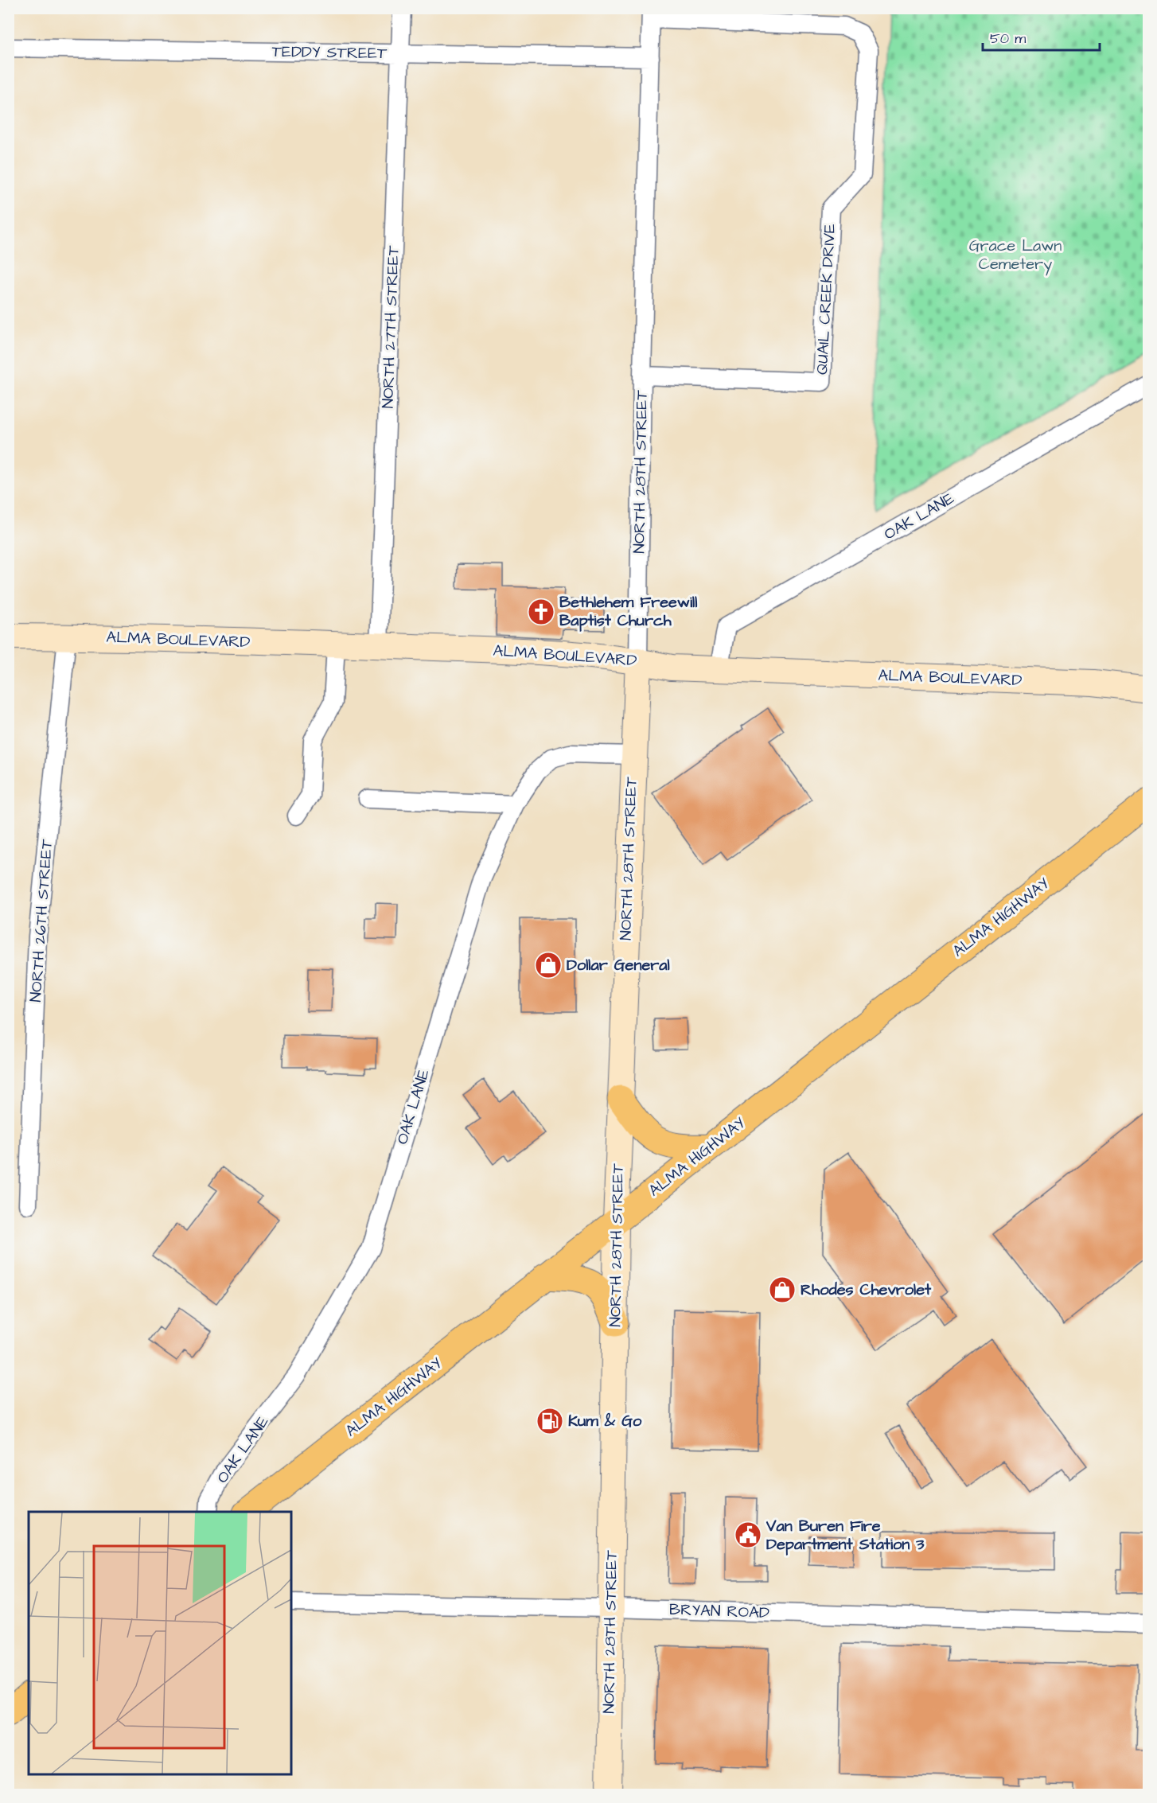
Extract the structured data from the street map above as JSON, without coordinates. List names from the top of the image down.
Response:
{
  "streets": {
    "main road": ["ALMA HIGHWAY"],
    "street": [
      "TEDDY STREET",
      "QUAIL CREEK DRIVE",
      "NORTH 27TH STREET",
      "NORTH 28TH STREET",
      "OAK LANE",
      "ALMA BOULEVARD",
      "NORTH 26TH STREET",
      "BRYAN ROAD"
    ]
  },
  "crossings": [
    ["TEDDY STREET", "NORTH 27TH STREET"],
    ["TEDDY STREET", "NORTH 28TH STREET"],
    ["QUAIL CREEK DRIVE", "NORTH 28TH STREET"],
    ["NORTH 27TH STREET", "ALMA BOULEVARD"],
    ["NORTH 28TH STREET", "OAK LANE"],
    ["NORTH 28TH STREET", "ALMA BOULEVARD"],
    ["NORTH 28TH STREET", "ALMA HIGHWAY"],
    ["NORTH 28TH STREET", "BRYAN ROAD"],
    ["OAK LANE", "ALMA BOULEVARD"],
    ["ALMA BOULEVARD", "NORTH 26TH STREET"]
  ],
  "parks": ["Grace Lawn Cemetery"],
  "places": {
    "church": ["Bethlehem Freewill Baptist Church"],
    "shop": ["Dollar General", "Rhodes Chevrolet"],
    "fuel station": ["Kum & Go"],
    "public building": ["Van Buren Fire Department Station 3"]
  },
  "scale_bar": "50 m"
}
